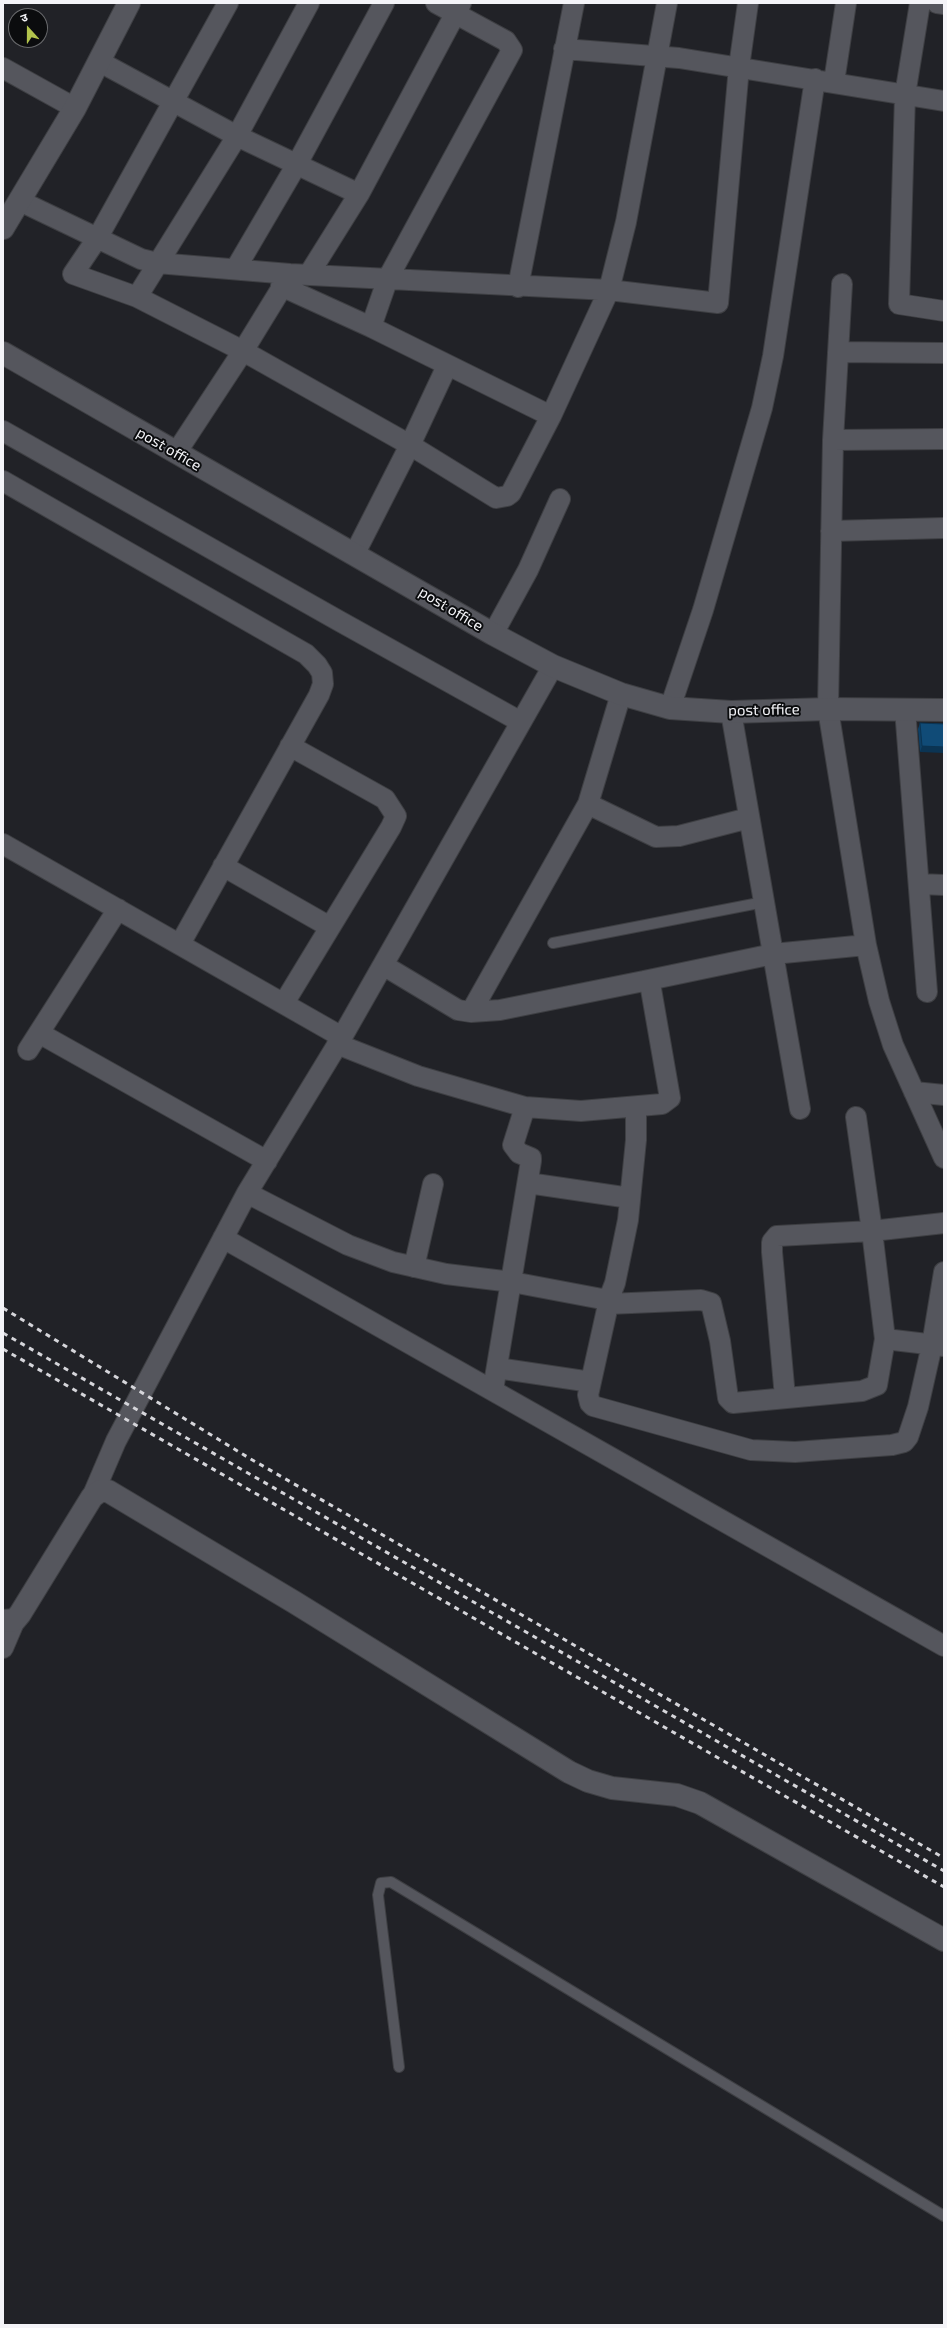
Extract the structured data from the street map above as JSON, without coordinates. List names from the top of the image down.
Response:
{
  "streets": {
    "street": ["post office"]
  },
  "north": "top"
}
